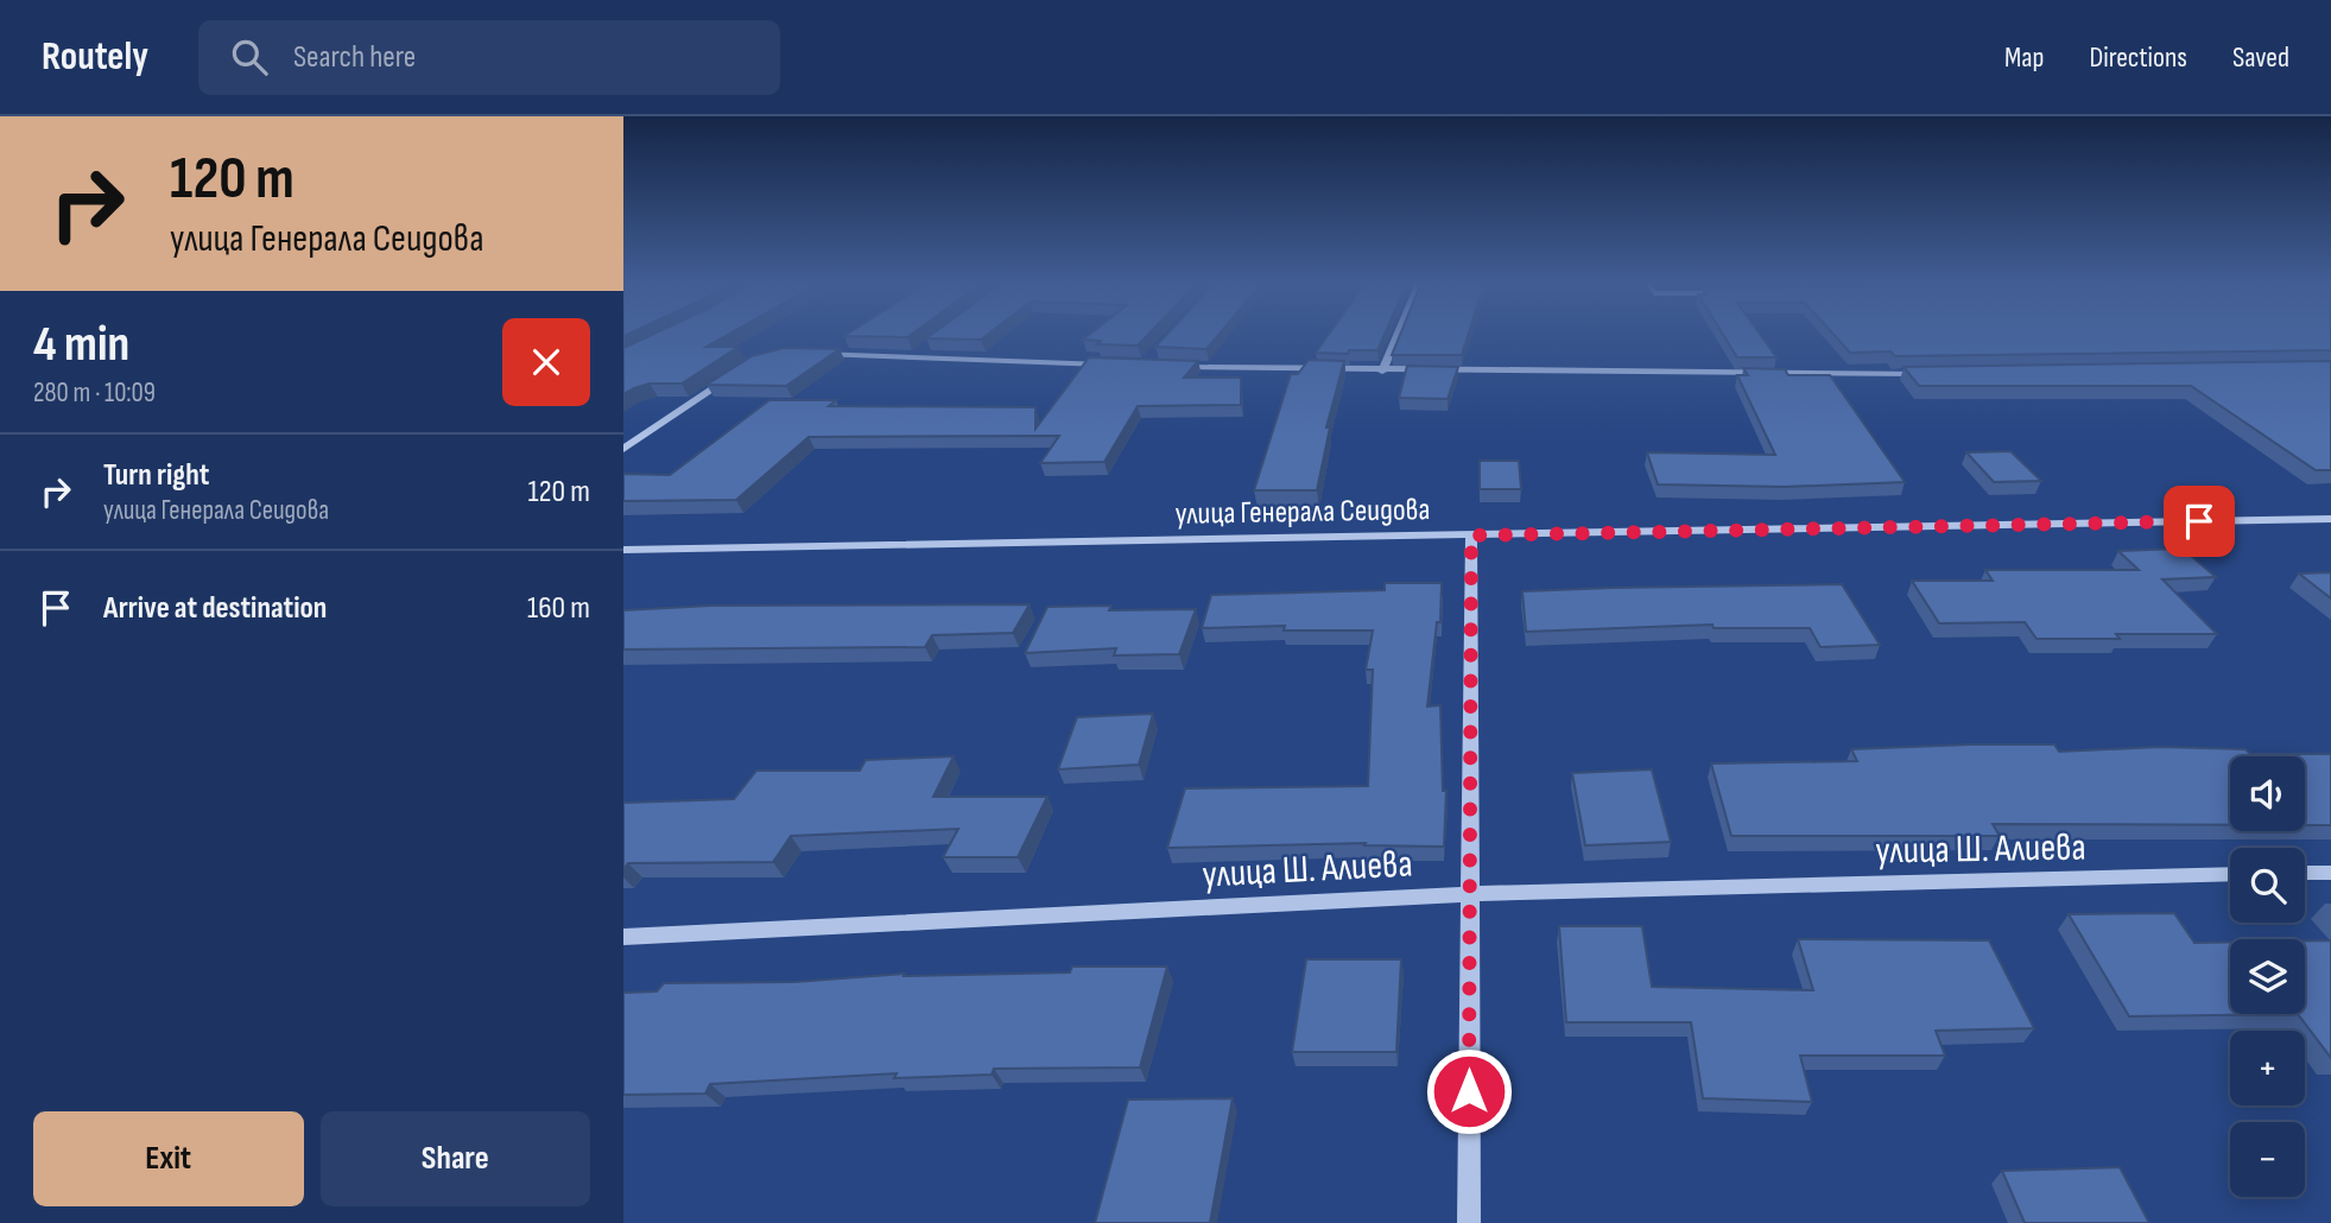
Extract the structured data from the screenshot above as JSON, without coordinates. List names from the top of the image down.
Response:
{
  "streets": {
    "street": ["улица Генерала Сеидова", "улица Ш. Алиева"]
  },
  "page": {
    "header": "Routely",
    "search": "Search here",
    "nav": ["Map", "Directions", "Saved"],
    "turn": ["120 m", "улица Генерала Сеидова"],
    "heading": ["4 min", "280 m · 10:09"],
    "list": [
      {
        "name": "Turn right",
        "note": "улица Генерала Сеидова",
        "value": "120 m"
      },
      {
        "name": "Arrive at destination",
        "value": "160 m"
      }
    ],
    "map_buttons": ["+", "−"],
    "buttons": ["Exit", "Share"]
  }
}
